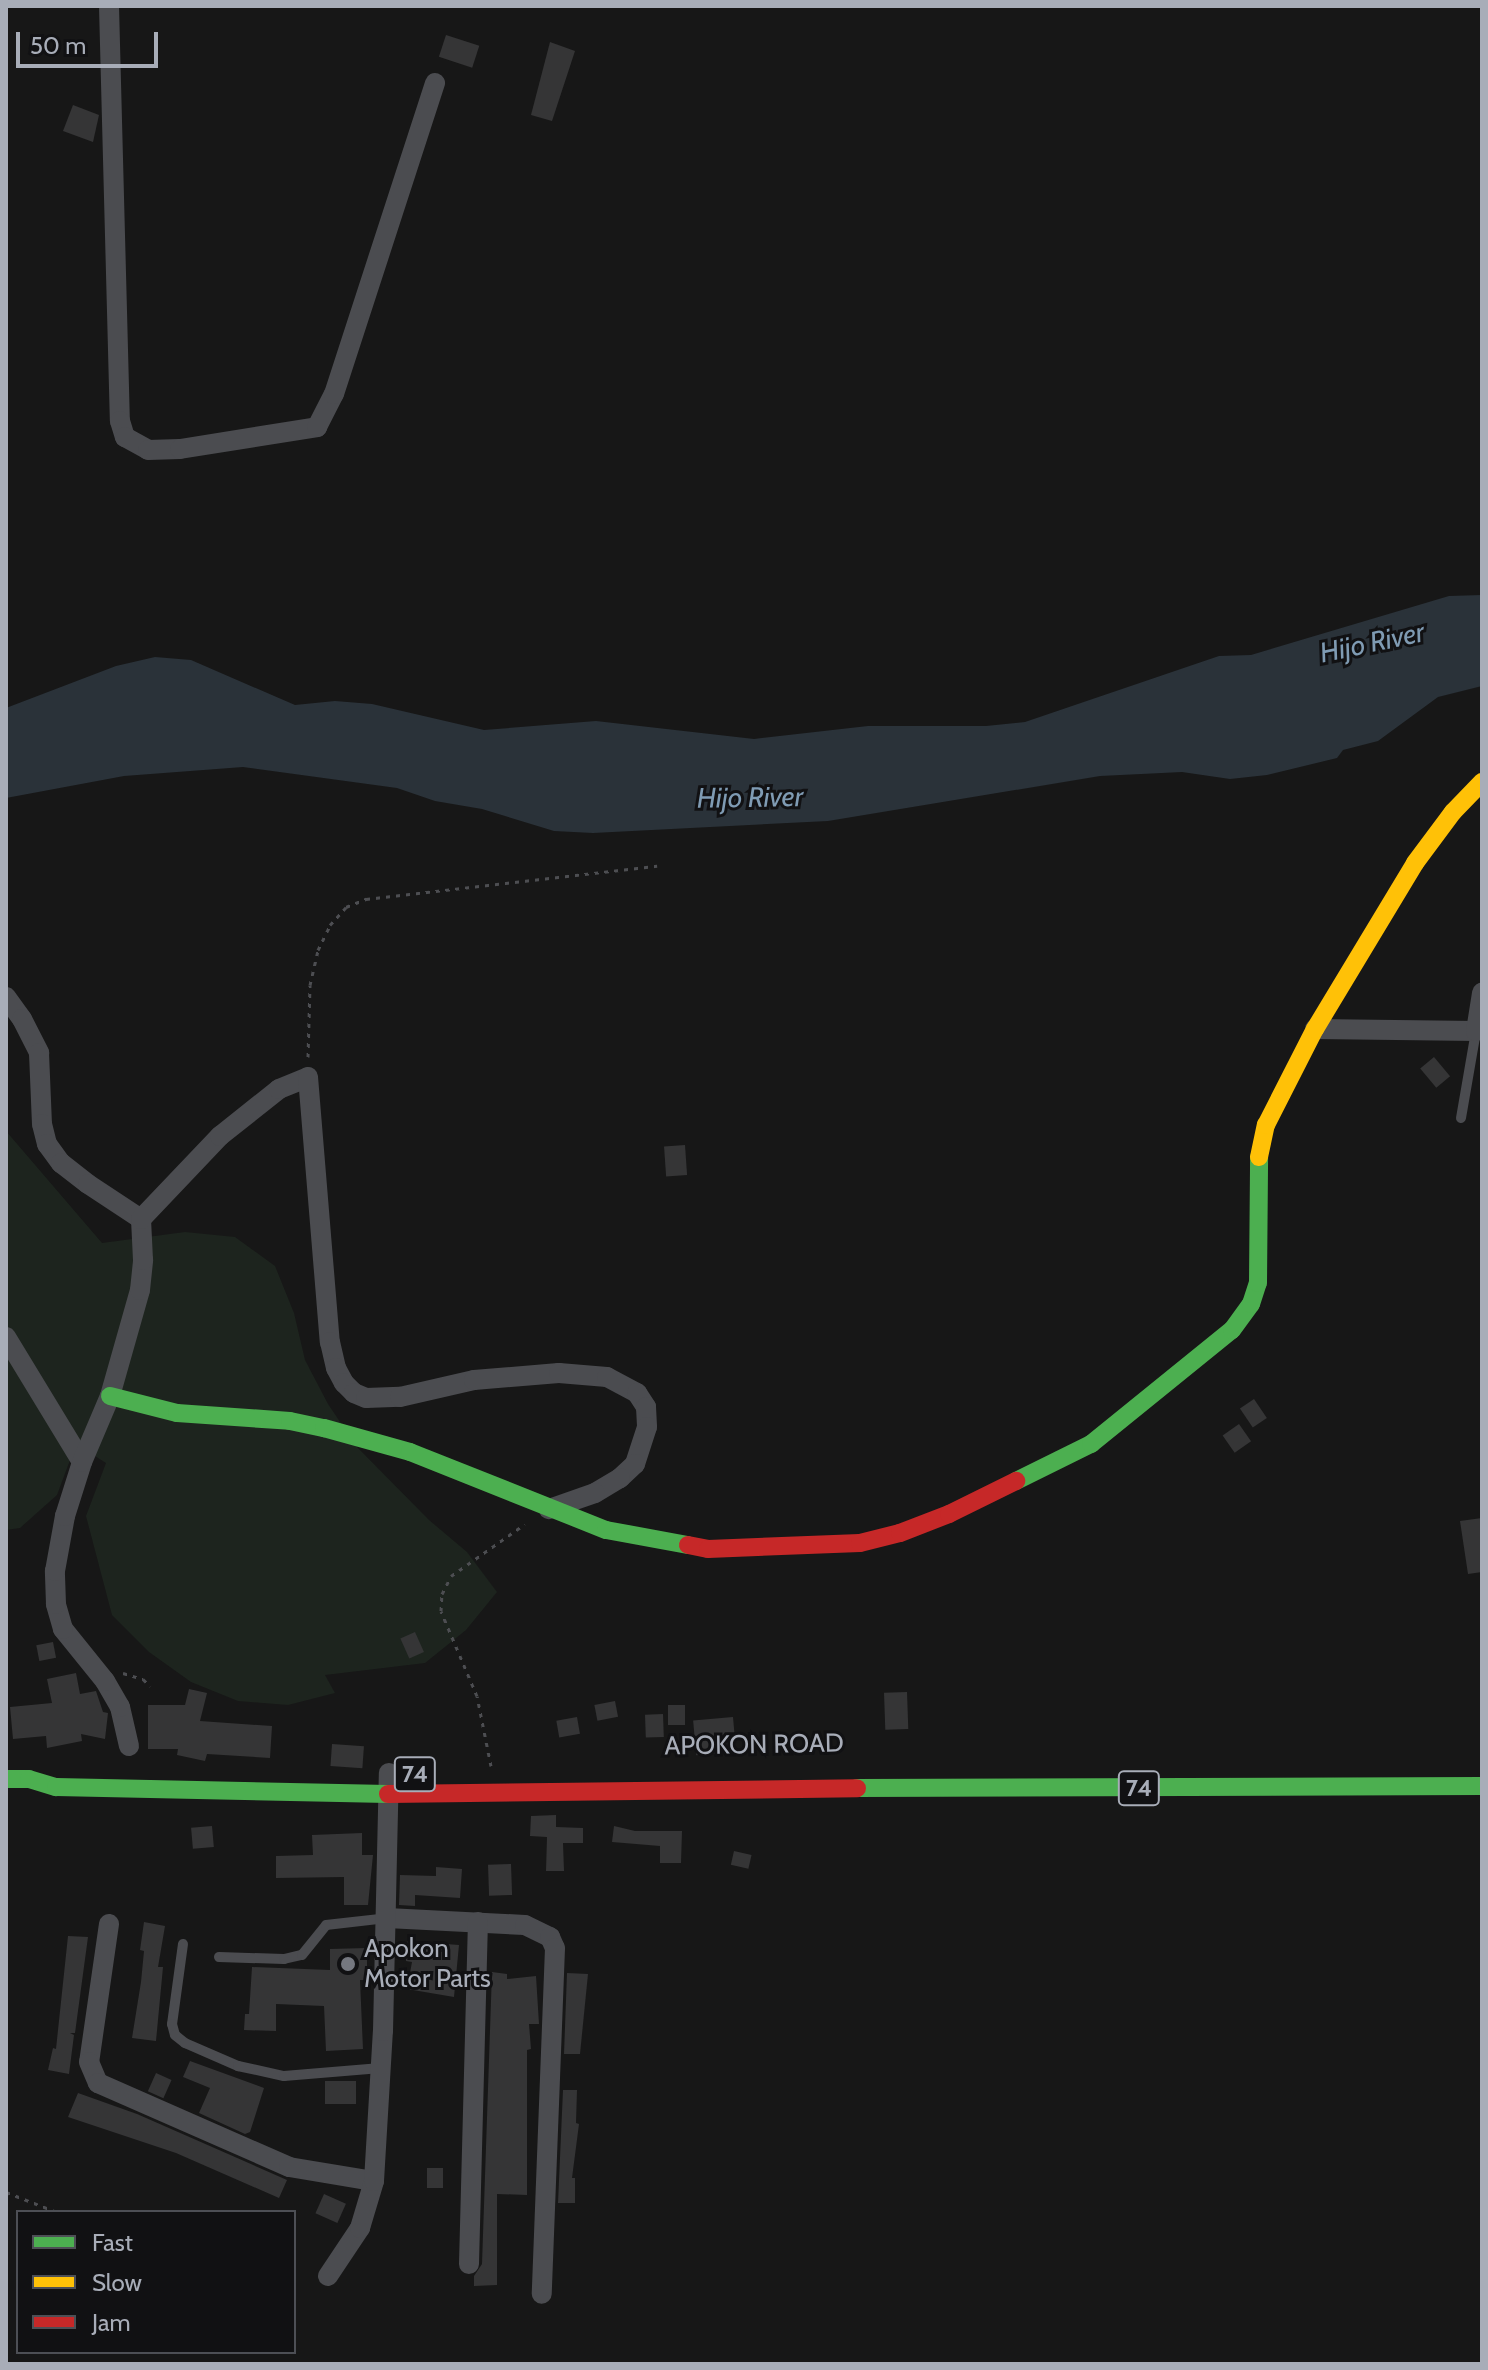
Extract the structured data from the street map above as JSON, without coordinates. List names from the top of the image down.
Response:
{
  "streets": {
    "main road": ["APOKON ROAD", "74"]
  },
  "water": ["Hijo River"],
  "places": ["Apokon Motor Parts"],
  "legend": ["Fast", "Slow", "Jam"],
  "scale_bar": "50 m"
}
